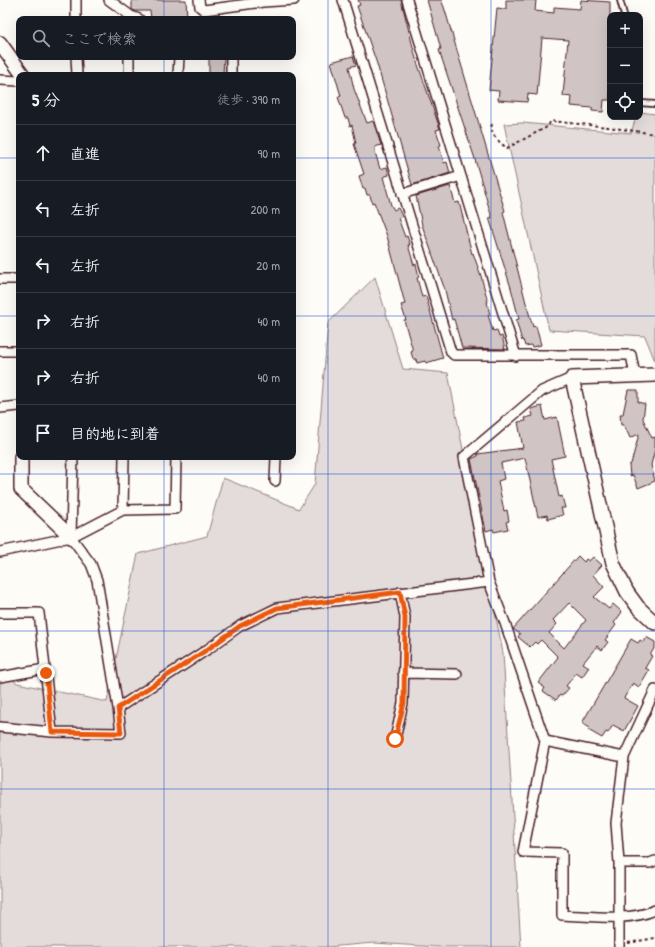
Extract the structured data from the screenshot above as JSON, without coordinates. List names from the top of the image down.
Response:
{
  "page": {
    "map_buttons": ["+", "−"],
    "search": "ここで検索",
    "heading": ["5 分", "徒歩 · 390 m"],
    "list": [
      ["直進", "90 m"],
      ["左折", "200 m"],
      ["左折", "20 m"],
      ["右折", "40 m"],
      ["右折", "40 m"],
      "目的地に到着"
    ]
  }
}
